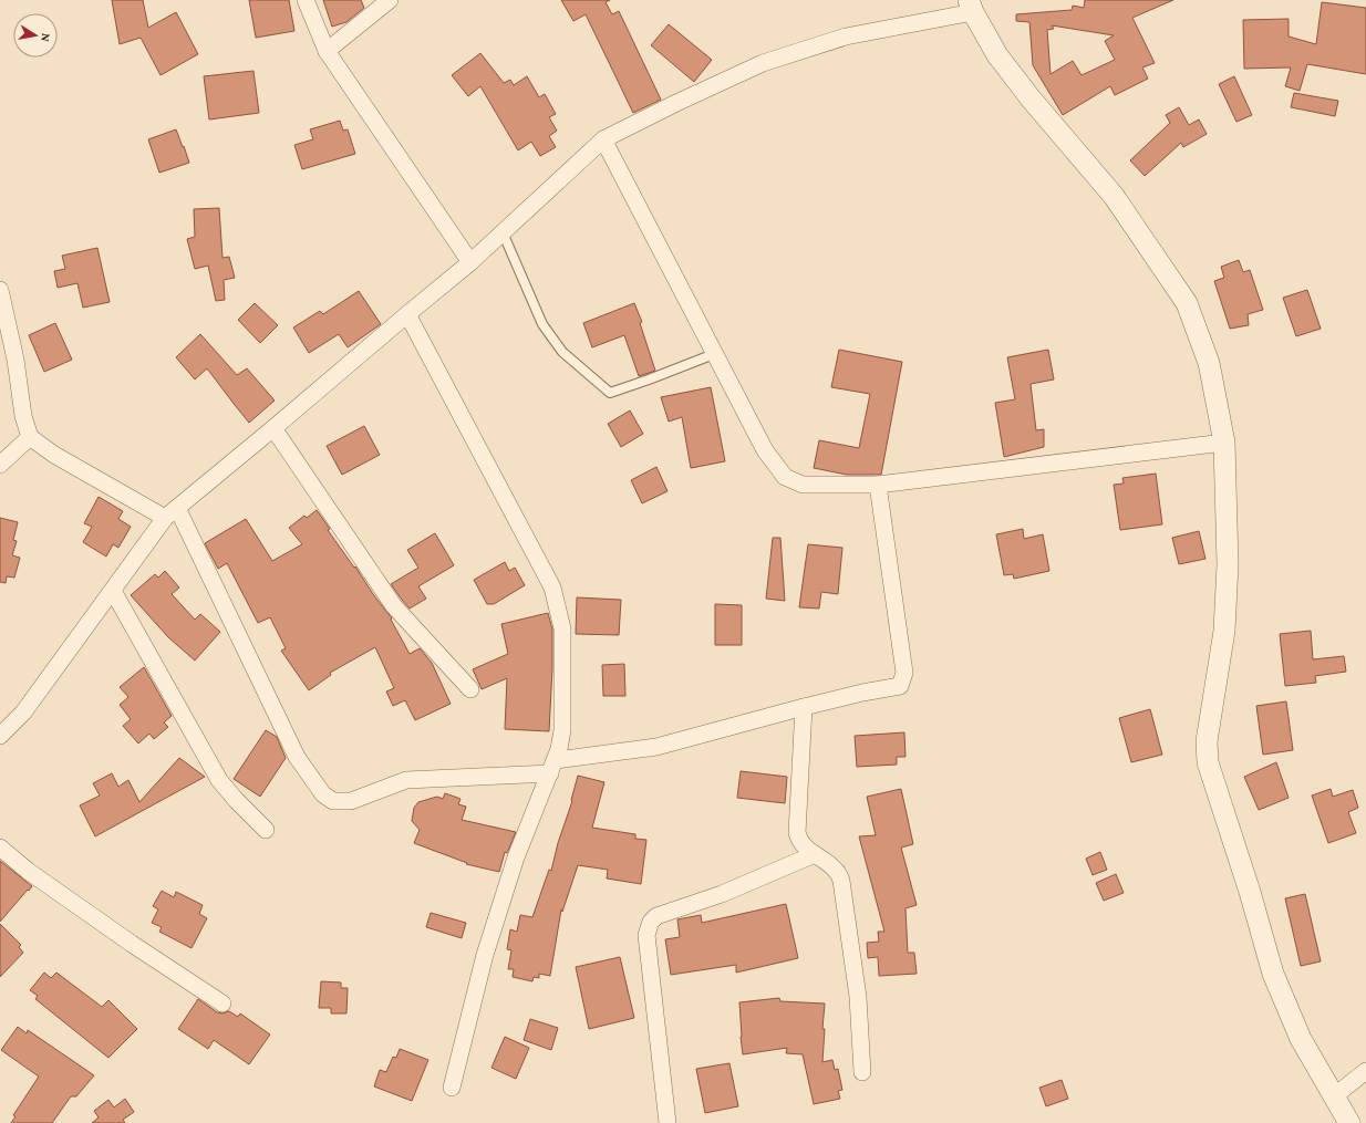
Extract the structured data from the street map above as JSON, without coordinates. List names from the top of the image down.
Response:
{
  "north": "right"
}
